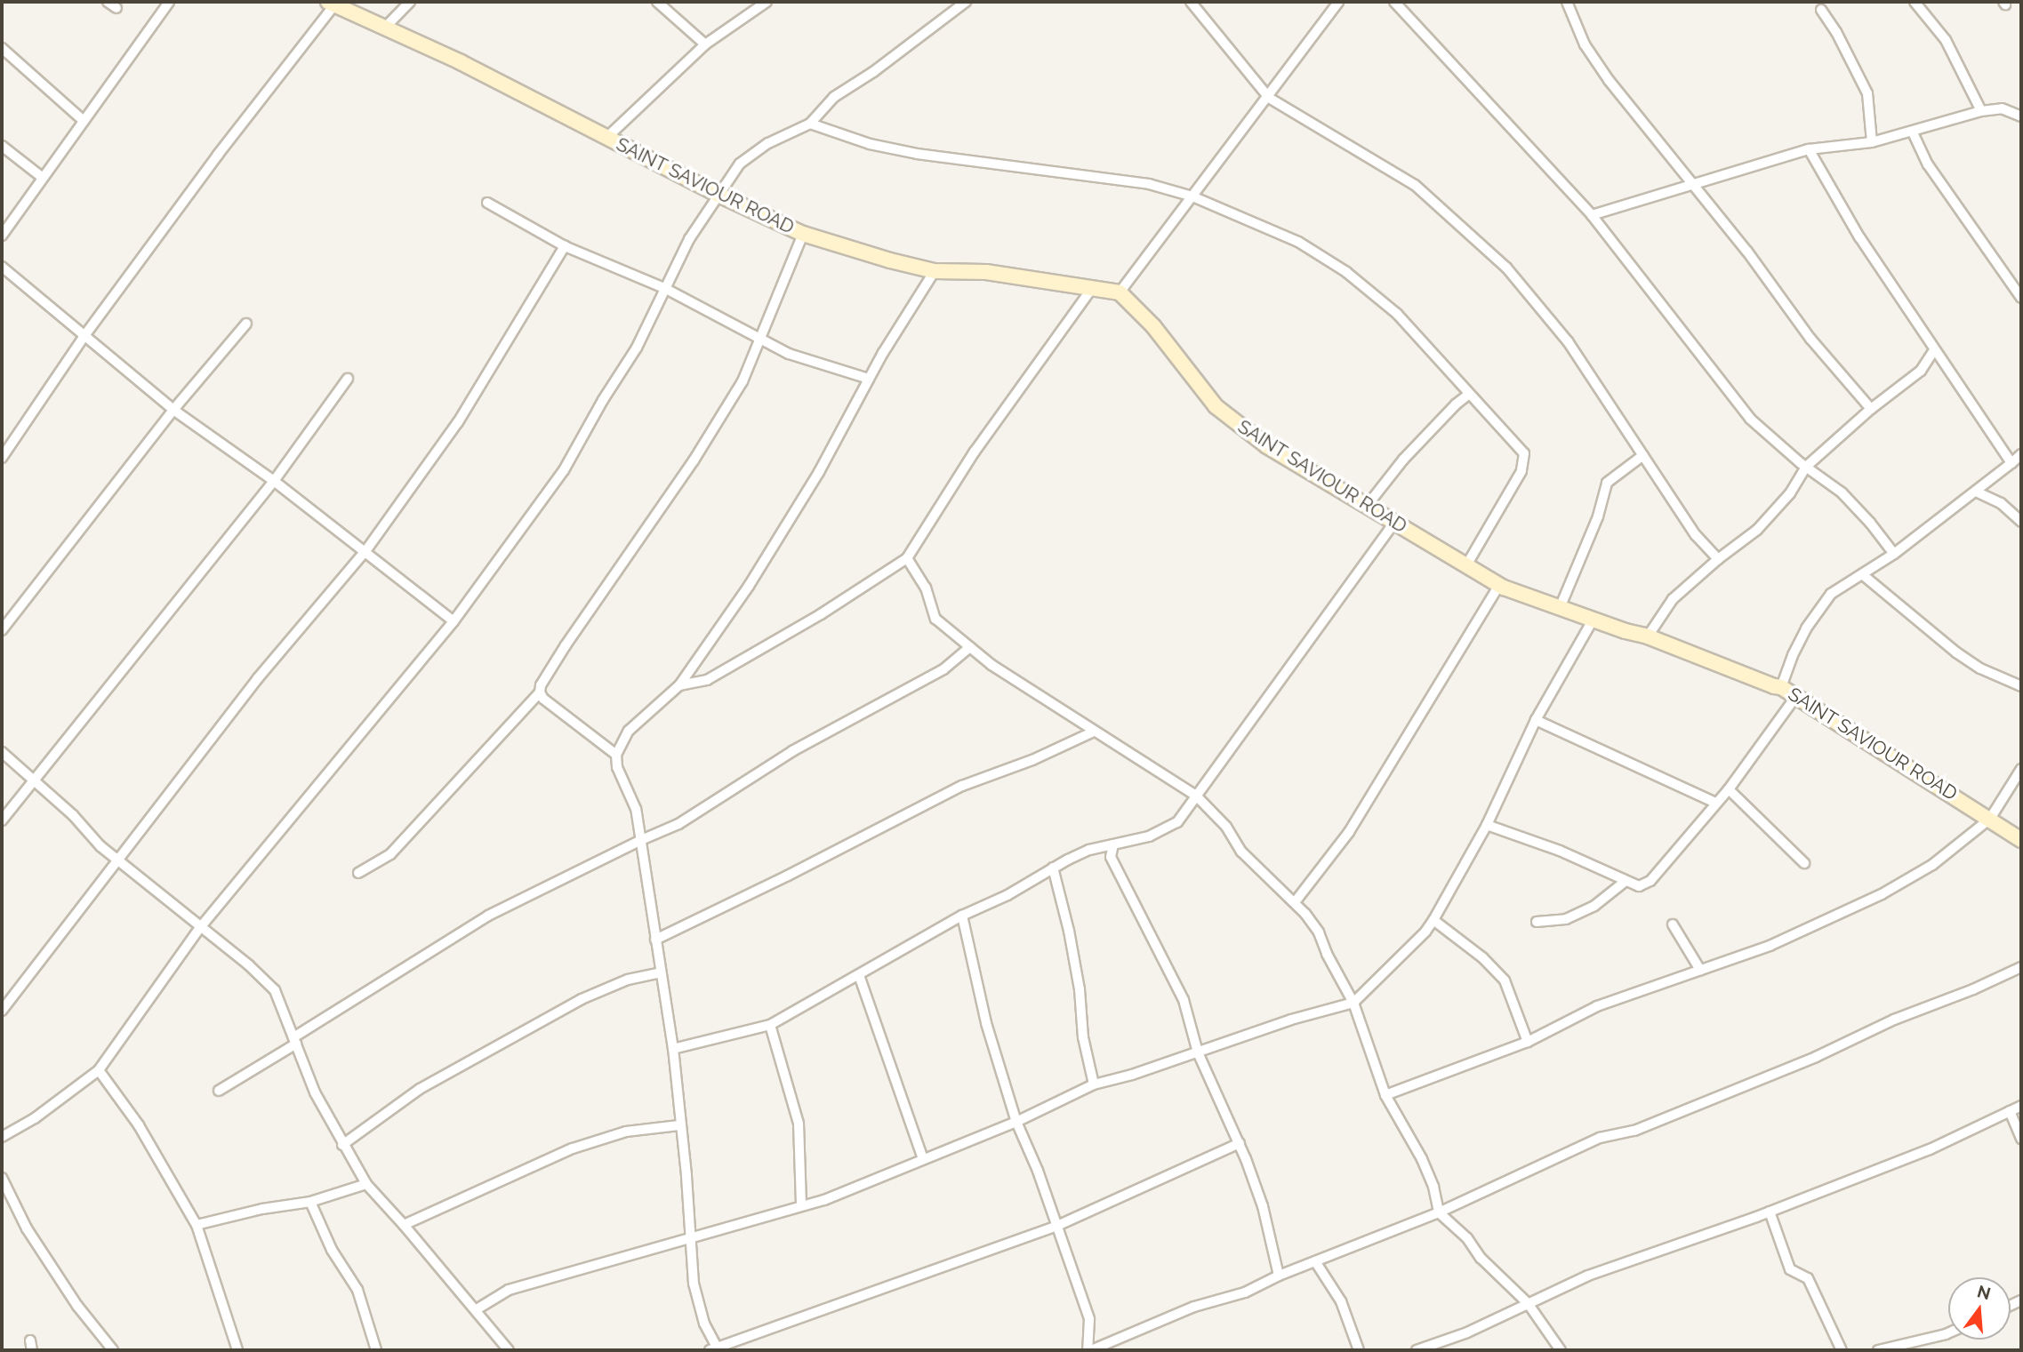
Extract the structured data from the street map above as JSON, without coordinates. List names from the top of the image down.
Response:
{
  "streets": {
    "street": ["SAINT SAVIOUR ROAD"]
  },
  "north": "top"
}
